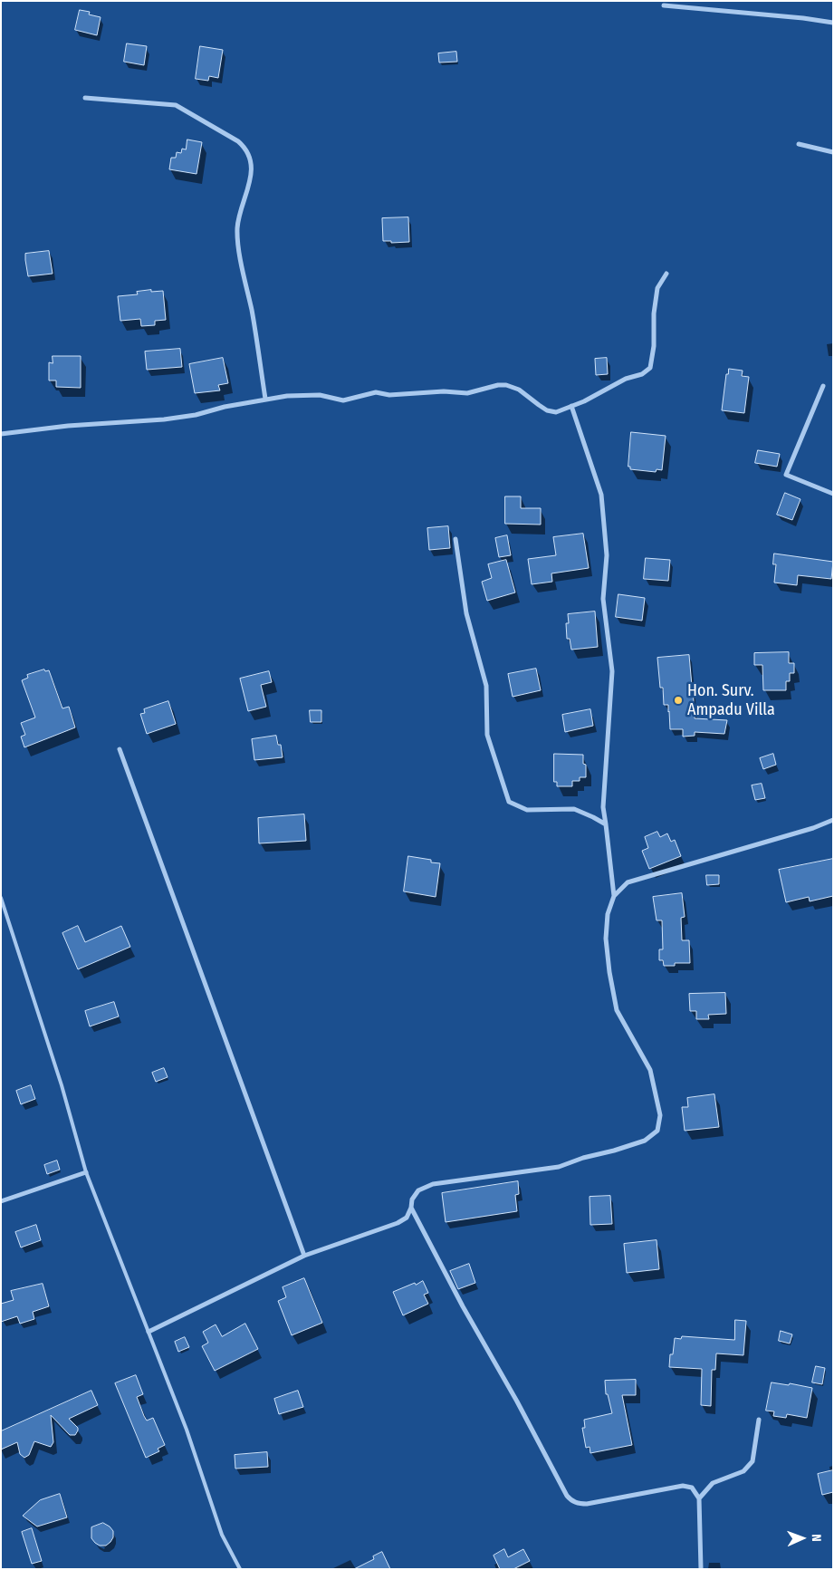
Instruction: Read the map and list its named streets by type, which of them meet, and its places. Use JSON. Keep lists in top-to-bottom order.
{
  "places": ["Hon. Surv. Ampadu Villa"],
  "north": "right"
}
